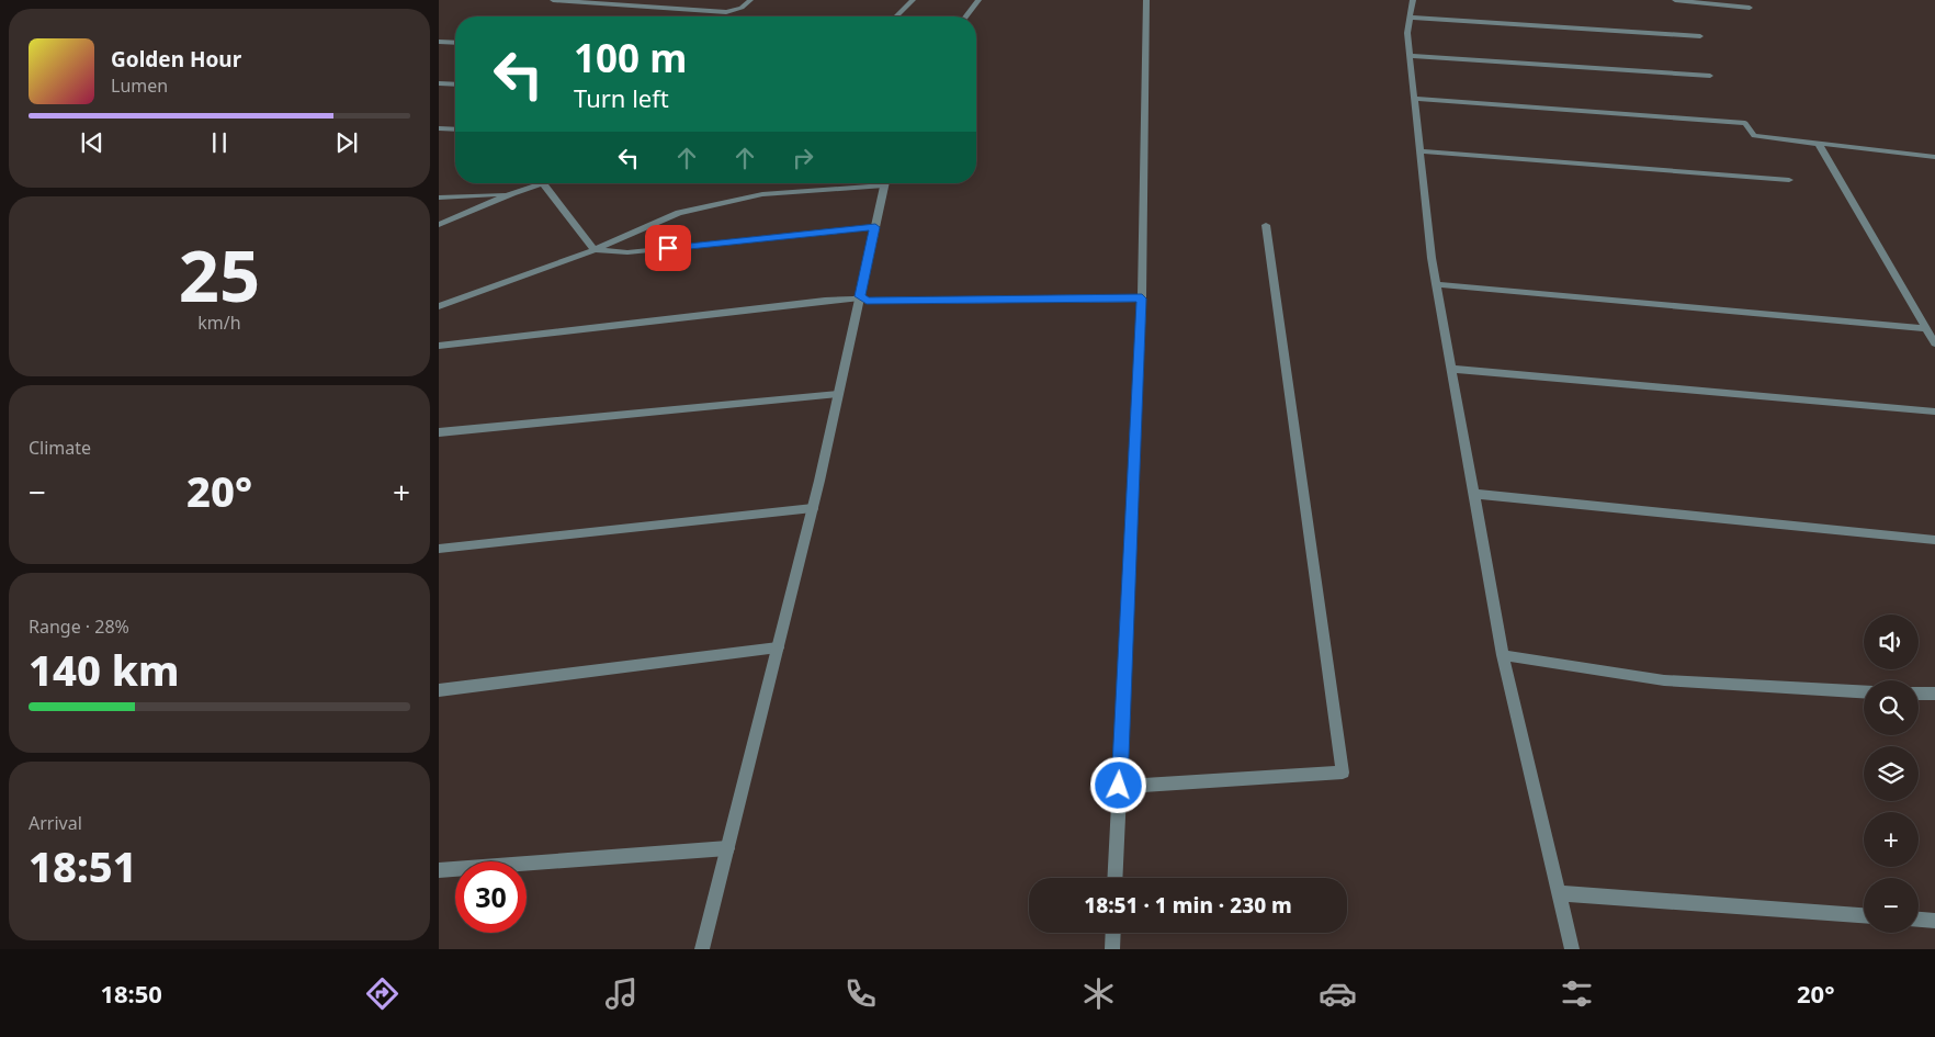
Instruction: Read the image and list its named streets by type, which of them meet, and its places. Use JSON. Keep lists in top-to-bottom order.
{
  "page": {
    "turn": ["100 m", "Turn left"],
    "song": ["Golden Hour", "Lumen"],
    "tile": [
      ["25", "km/h"],
      "Climate",
      ["Range · 28%", "140 km"],
      ["Arrival", "18:51"]
    ],
    "heat": ["−", "20°", "+"],
    "map_buttons": ["+", "−"],
    "limit": "30",
    "trip": "18:51 · 1 min · 230 m",
    "tabs": ["18:50", "20°"]
  }
}
